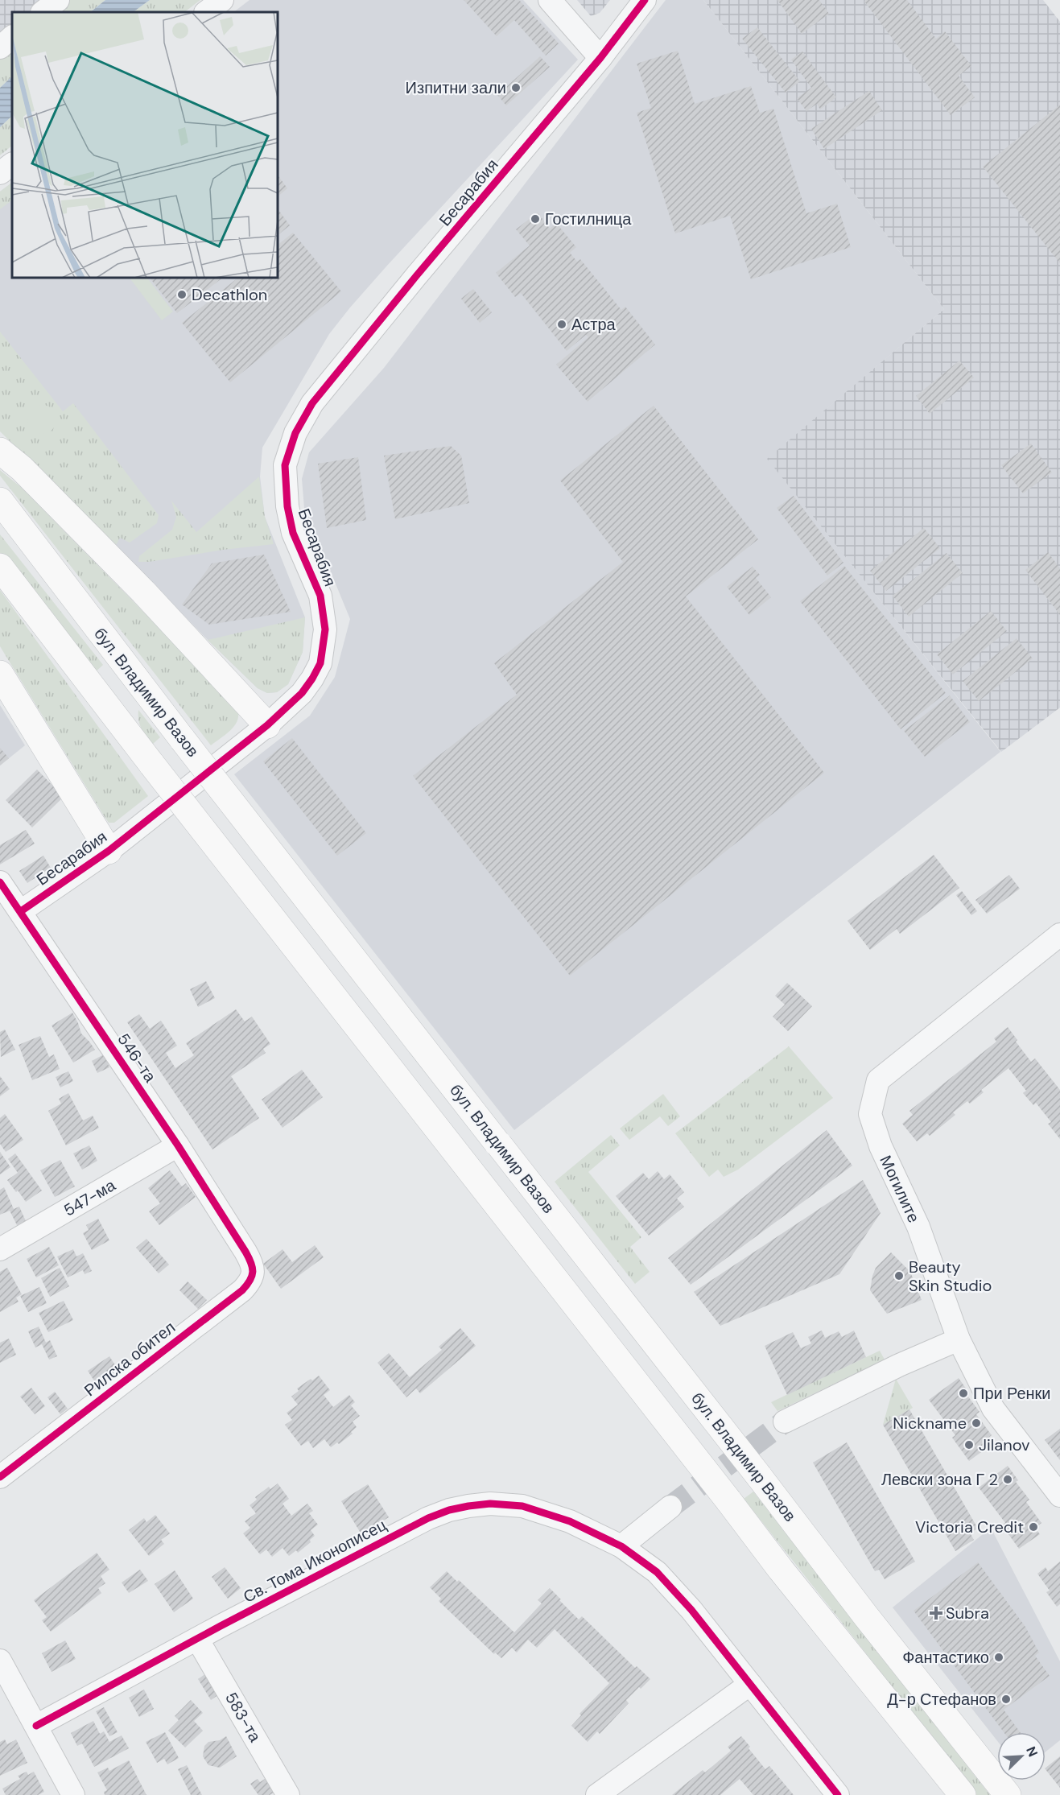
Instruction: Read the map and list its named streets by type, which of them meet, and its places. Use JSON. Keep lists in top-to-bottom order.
{
  "streets": {
    "main road": ["бул. Владимир Вазов"],
    "street": [
      "Бесарабия",
      "546-та",
      "Могилите",
      "547-ма",
      "Рилска обител",
      "Св. Тома Иконописец",
      "583-та"
    ]
  },
  "crossings": [
    ["Бесарабия", "546-та"],
    ["546-та", "547-ма"],
    ["546-та", "Рилска обител"],
    ["Св. Тома Иконописец", "583-та"]
  ],
  "places": {
    "other": [
      "Изпитни зали",
      "Гостилница",
      "Decathlon",
      "Астра",
      "Beauty Skin Studio",
      "При Ренки",
      "Nickname",
      "Jilanov",
      "Левски зона Г 2",
      "Victoria Credit",
      "Фантастико",
      "Д-р Стефанов"
    ],
    "health": ["Subra"]
  },
  "north": "top right"
}
